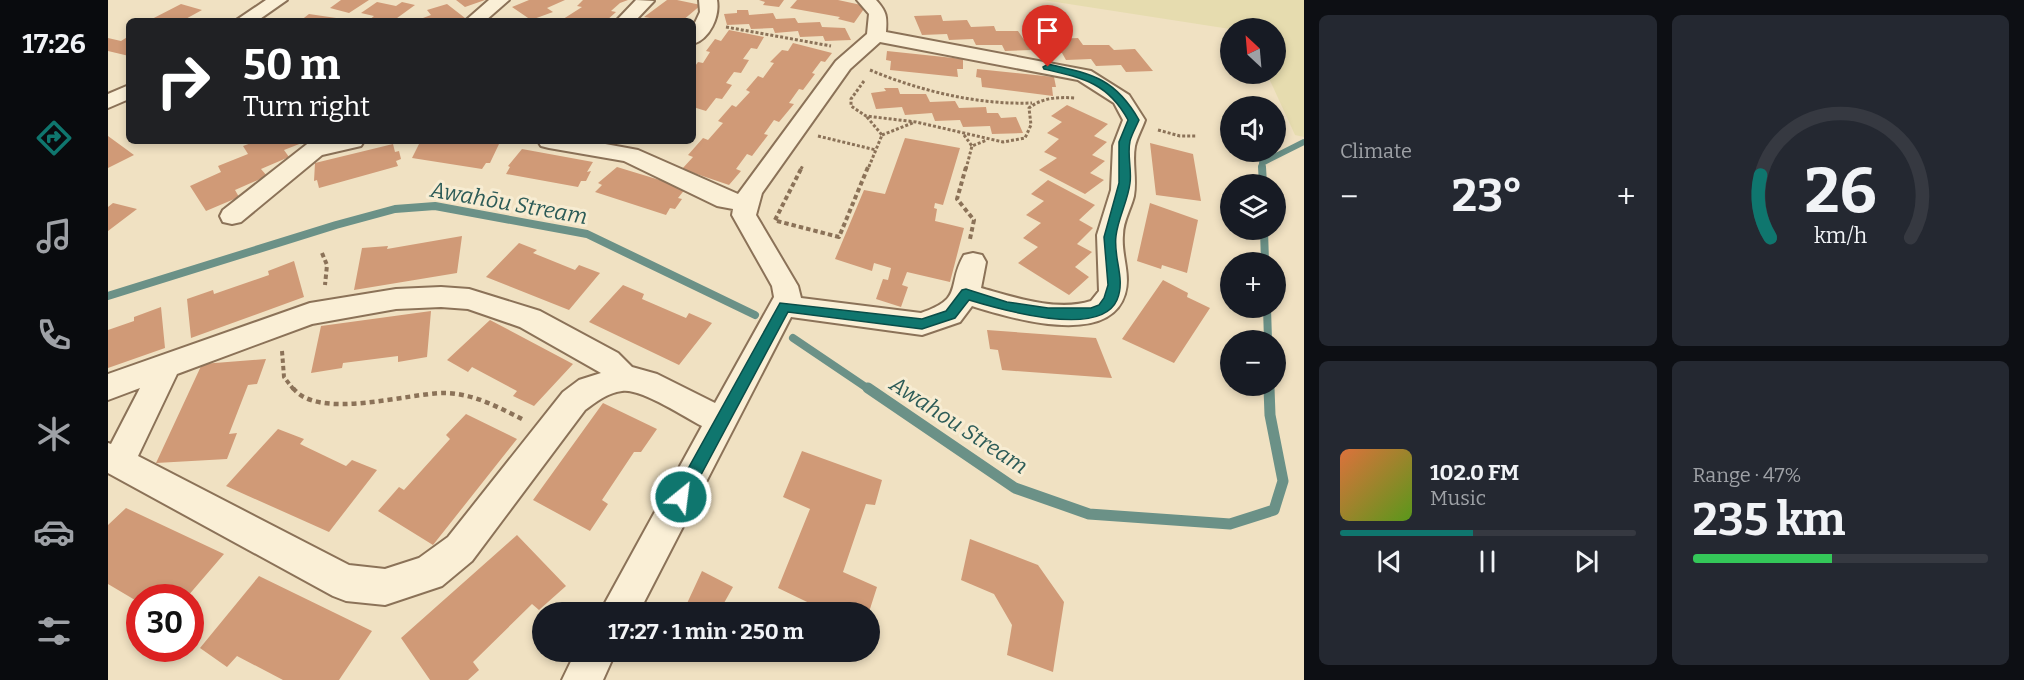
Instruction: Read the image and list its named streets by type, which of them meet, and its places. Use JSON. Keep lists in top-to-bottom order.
{
  "water": ["Awahōu Stream", "Awahou Stream"],
  "north": "top left",
  "page": {
    "tabs": "17:26",
    "tile": [
      "Climate",
      ["Range · 47%", "235 km"]
    ],
    "map_buttons": ["+", "−"],
    "turn": ["50 m", "Turn right"],
    "heat": ["−", "23°", "+"],
    "song": ["102.0 FM", "Music"],
    "limit": "30",
    "trip": "17:27 · 1 min · 250 m",
    "gauge": ["26", "km/h"]
  }
}
